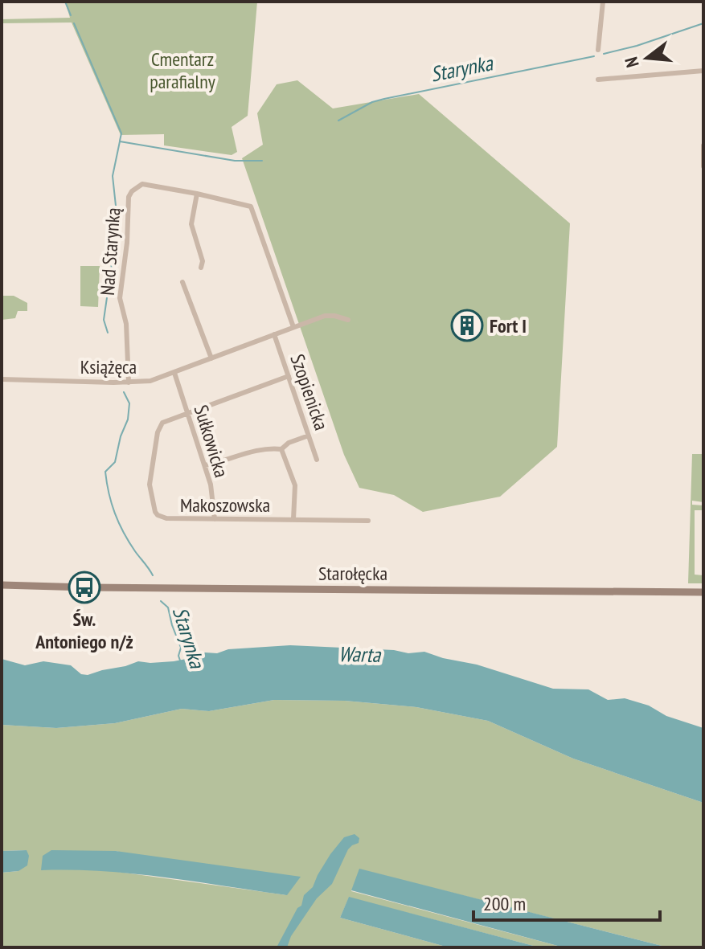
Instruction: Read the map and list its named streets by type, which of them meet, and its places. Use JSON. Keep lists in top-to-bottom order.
{
  "streets": {
    "street": [
      "Nad Starynką",
      "Książęca",
      "Szopienicka",
      "Sułkowicka",
      "Makoszowska",
      "Starołęcka"
    ]
  },
  "crossings": [
    ["Nad Starynką", "Książęca"],
    ["Książęca", "Szopienicka"],
    ["Książęca", "Sułkowicka"],
    ["Szopienicka", "Makoszowska"],
    ["Sułkowicka", "Makoszowska"]
  ],
  "water": ["Starynka", "Warta"],
  "parks": ["Cmentarz parafialny"],
  "places": {
    "building": ["Fort I"],
    "bus stop": ["Św. Antoniego n/ż"]
  },
  "scale_bar": "200 m",
  "north": "left"
}
